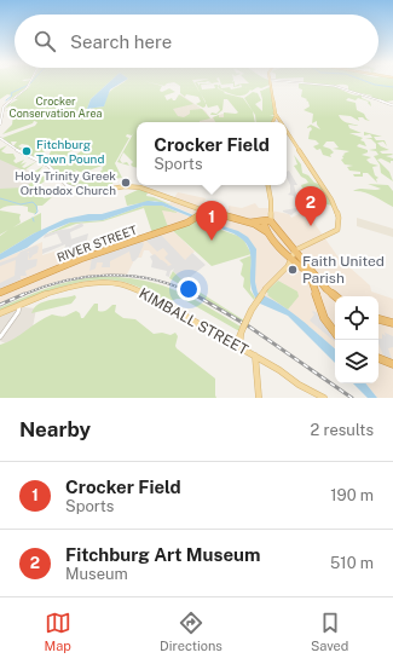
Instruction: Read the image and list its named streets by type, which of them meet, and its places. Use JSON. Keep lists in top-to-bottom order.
{
  "streets": {
    "highway": ["RIVER STREET"],
    "main road": ["KIMBALL STREET"]
  },
  "parks": ["Crocker Conservation Area"],
  "places": ["Fitchburg Town Pound", "Holy Trinity Greek Orthodox Church", "Faith United Parish"],
  "page": {
    "search": "Search here",
    "popup": ["Crocker Field", "Sports"],
    "pins": ["2", "1"],
    "heading": ["Nearby", "2 results"],
    "list": [
      {
        "mark": "1",
        "name": "Crocker Field",
        "note": "Sports",
        "value": "190 m"
      },
      {
        "mark": "2",
        "name": "Fitchburg Art Museum",
        "note": "Museum",
        "value": "510 m"
      }
    ],
    "nav": ["Map", "Directions", "Saved"]
  }
}
